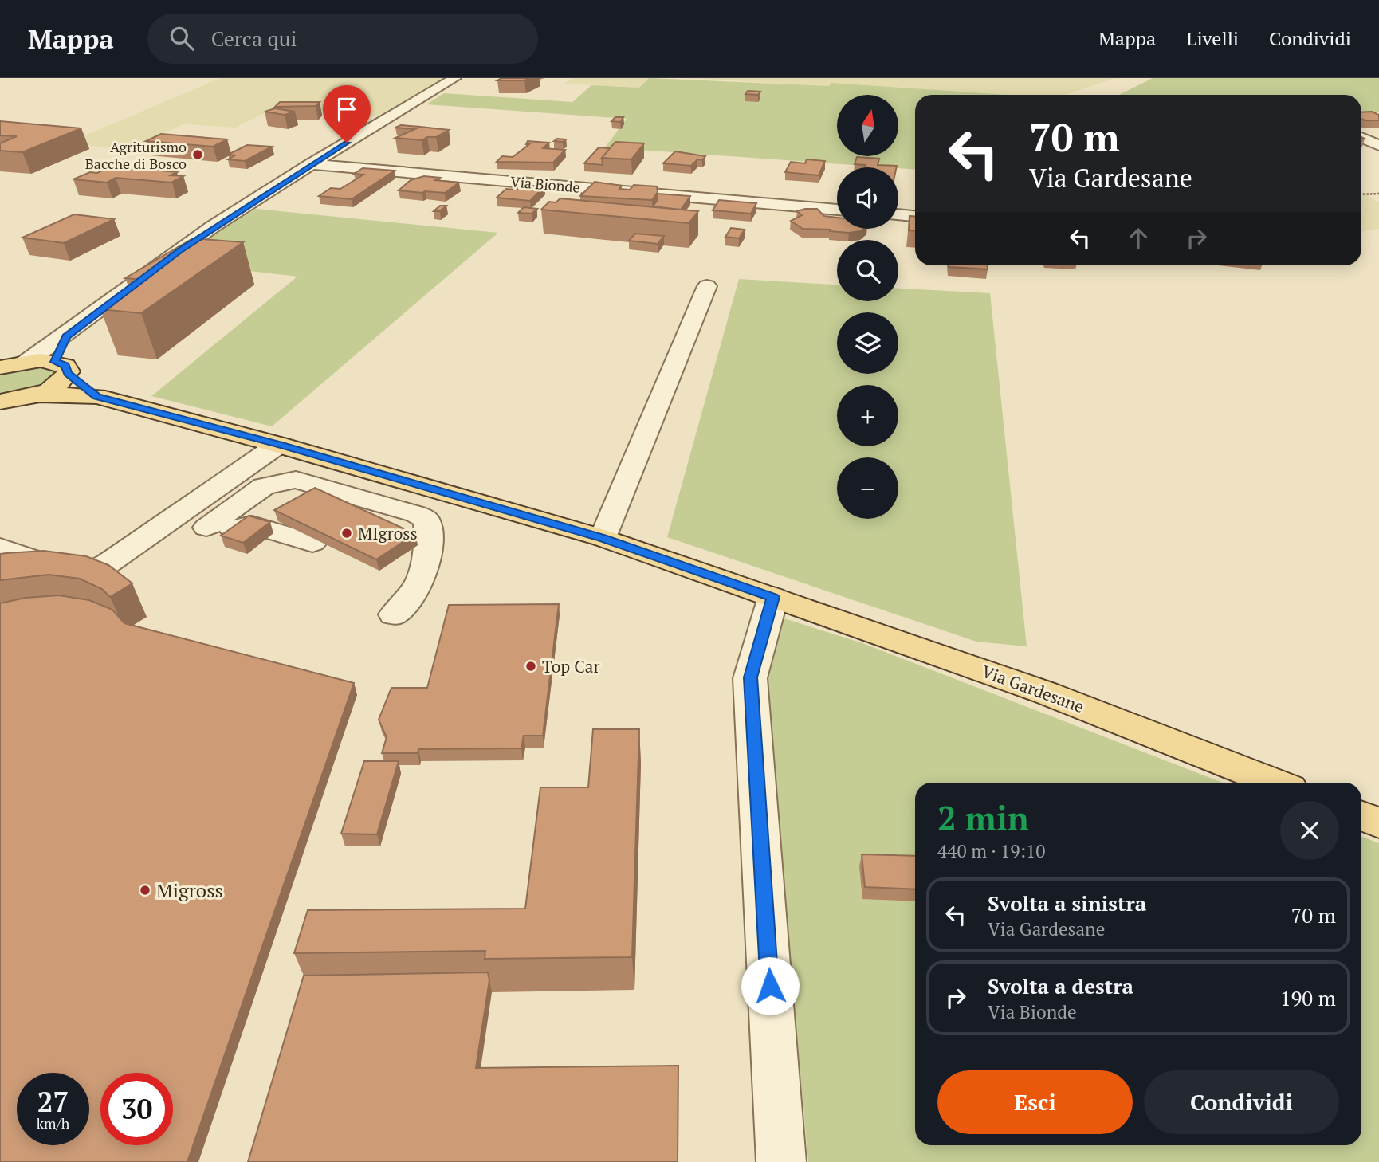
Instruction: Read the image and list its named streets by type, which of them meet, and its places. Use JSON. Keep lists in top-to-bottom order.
{
  "streets": {
    "main road": ["Via Gardesane"],
    "street": ["Via Bionde"]
  },
  "places": [
    "Agriturismo Bacche di Bosco",
    "MIgross",
    "Top Car",
    "Migross"
  ],
  "north": "top",
  "page": {
    "header": "Mappa",
    "search": "Cerca qui",
    "nav": ["Mappa", "Livelli", "Condividi"],
    "map_buttons": ["+", "−"],
    "turn": ["70 m", "Via Gardesane"],
    "heading": ["2 min", "440 m · 19:10"],
    "list": [
      {
        "name": "Svolta a sinistra",
        "note": "Via Gardesane",
        "value": "70 m"
      },
      {
        "name": "Svolta a destra",
        "note": "Via Bionde",
        "value": "190 m"
      }
    ],
    "buttons": ["Esci", "Condividi"],
    "speed": "27 km/h",
    "limit": "30"
  }
}
